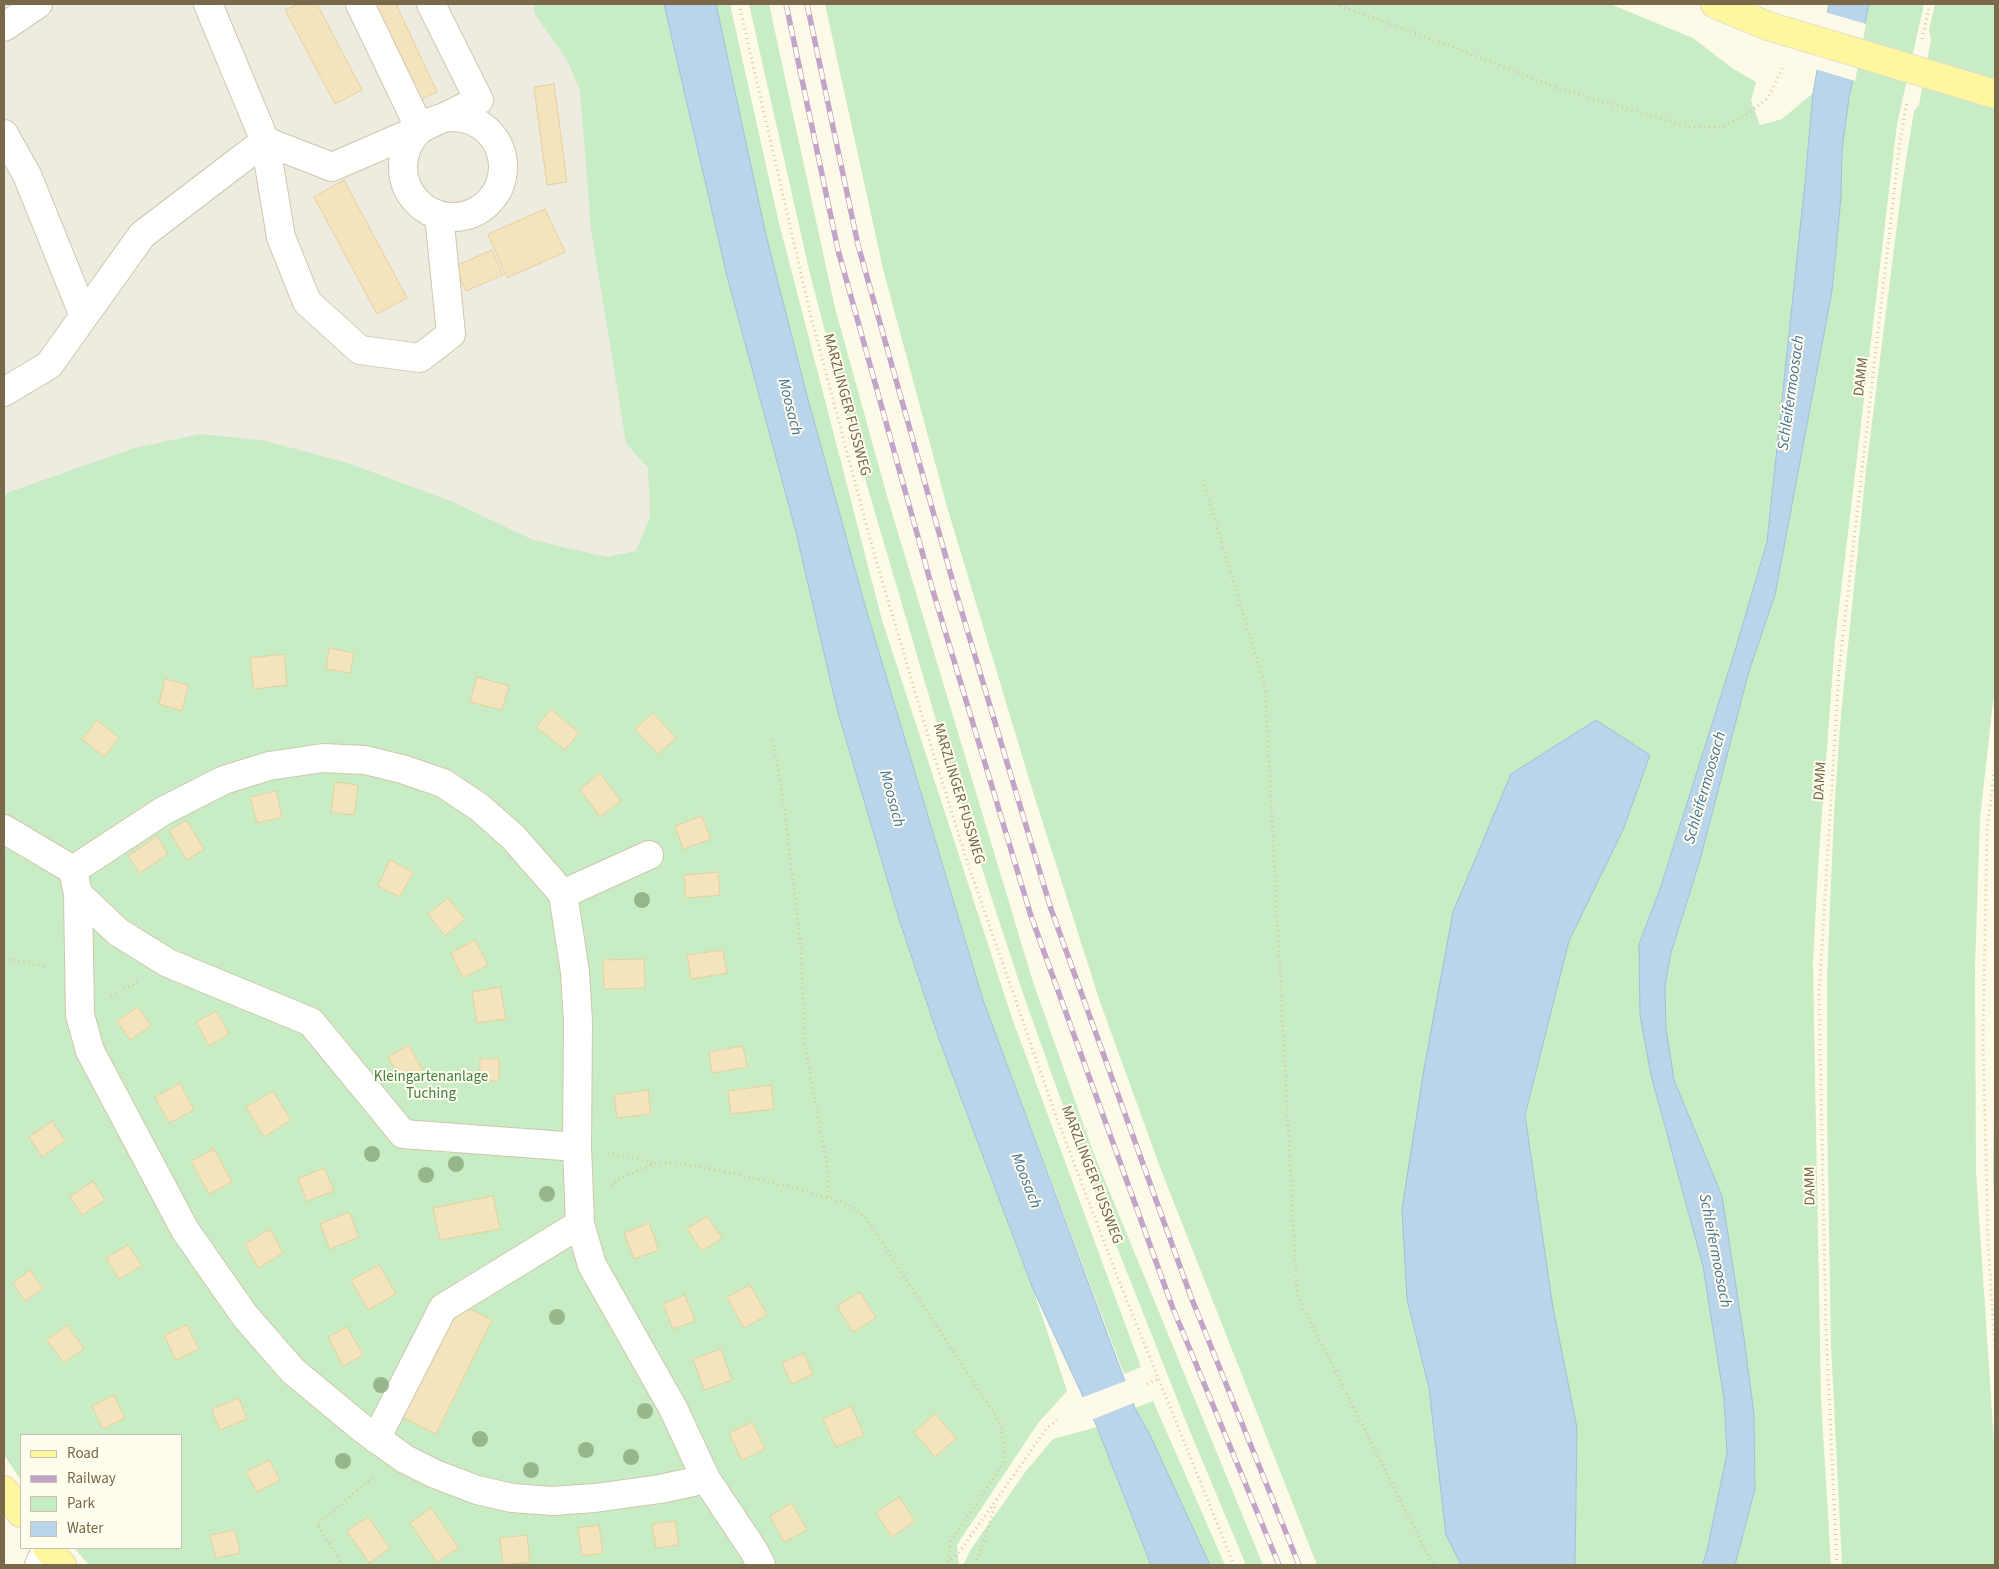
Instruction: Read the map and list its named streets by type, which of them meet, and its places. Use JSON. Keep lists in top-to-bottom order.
{
  "streets": {
    "path": ["DAMM", "MARZLINGER FUSSWEG"]
  },
  "water": ["Schleifermoosach", "Moosach"],
  "parks": ["Kleingartenanlage Tuching"],
  "legend": [
    "Road",
    "Railway",
    "Park",
    "Water"
  ]
}
